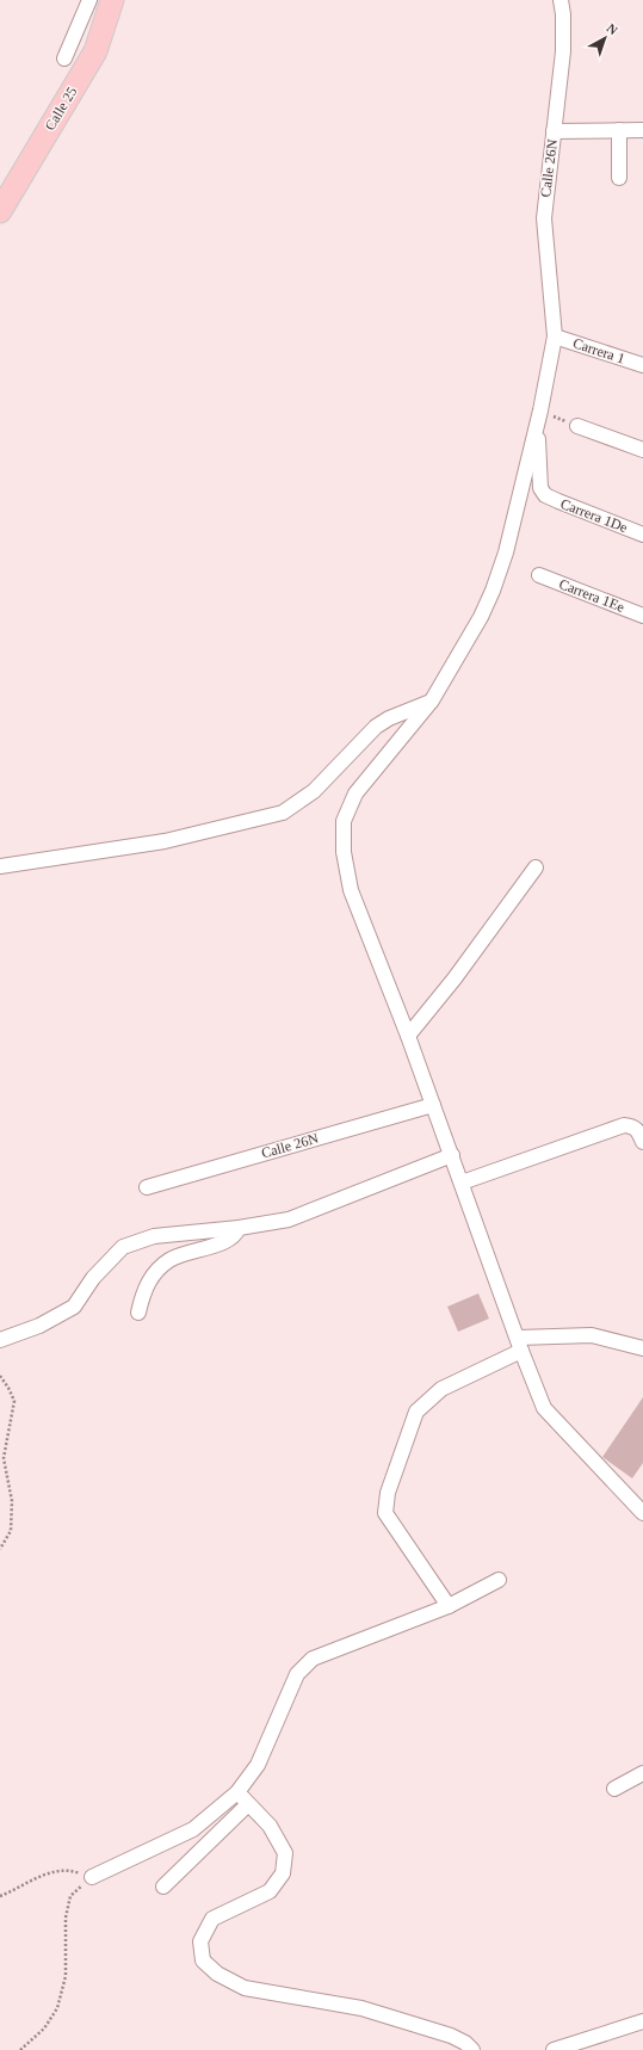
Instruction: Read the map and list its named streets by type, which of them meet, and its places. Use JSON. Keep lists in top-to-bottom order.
{
  "streets": {
    "main road": ["Calle 25"],
    "street": [
      "Calle 26N",
      "Carrera 1",
      "Carrera 1De",
      "Carrera 1Ee"
    ]
  },
  "crossings": [
    ["Calle 26N", "Carrera 1"],
    ["Calle 26N", "Carrera 1De"]
  ],
  "north": "top right"
}
